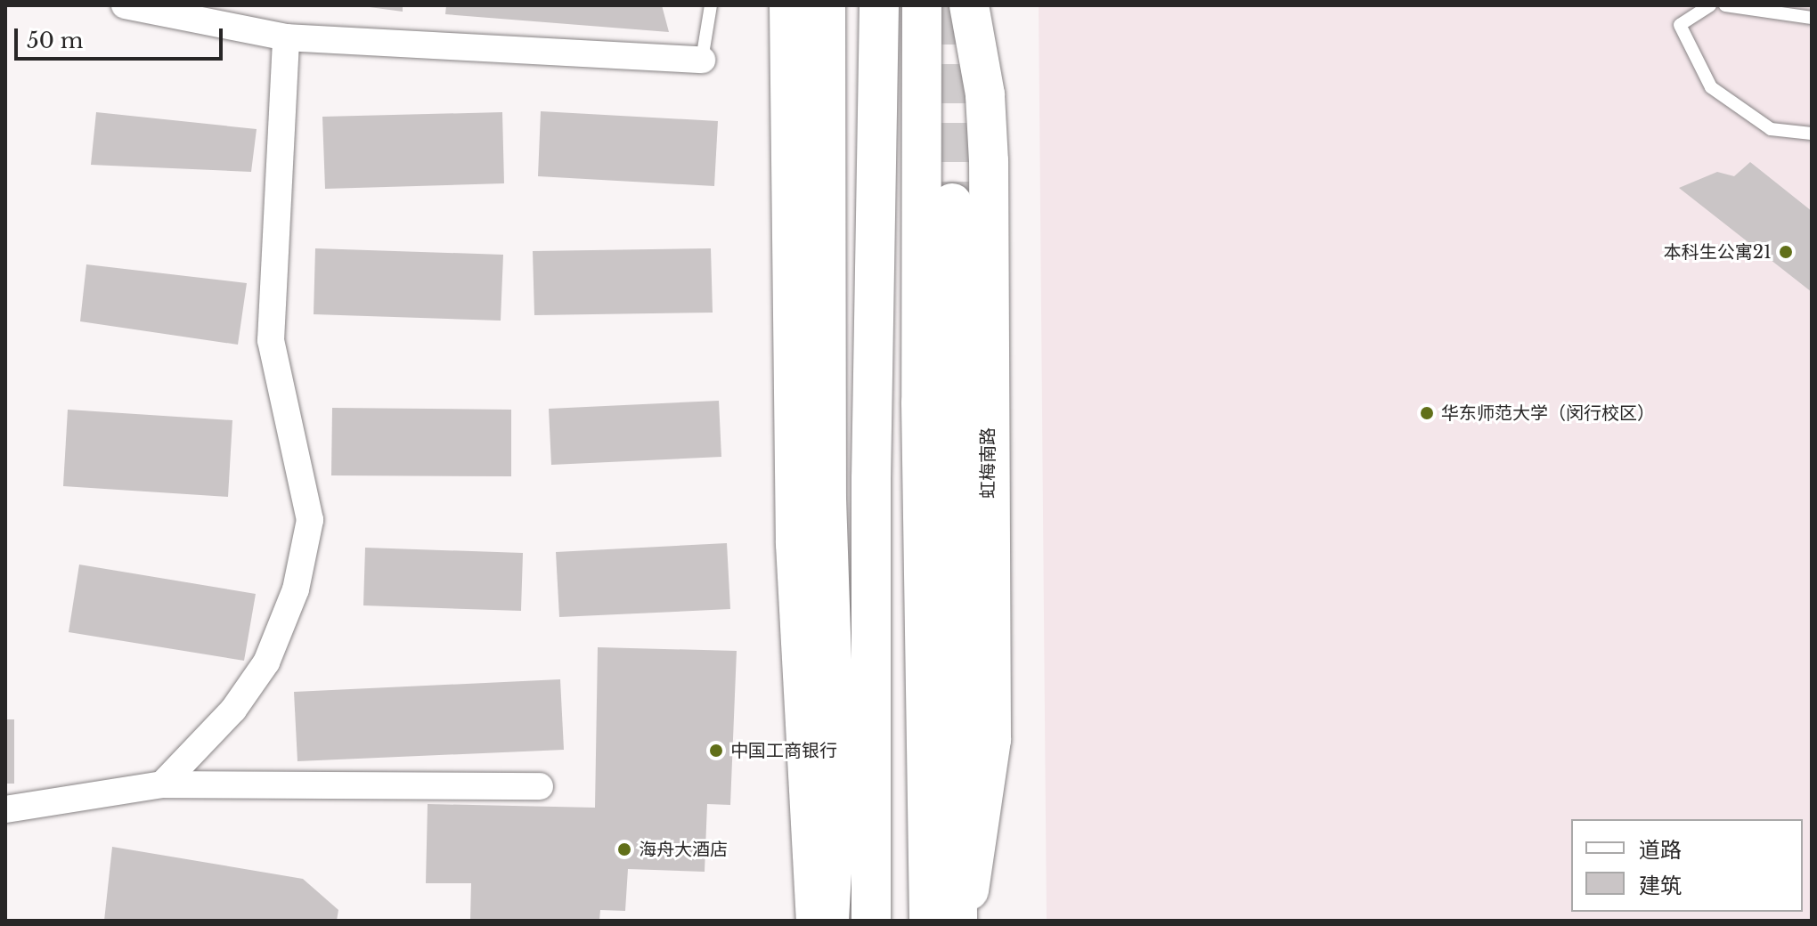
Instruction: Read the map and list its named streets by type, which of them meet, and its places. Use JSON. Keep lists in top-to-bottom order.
{
  "streets": {
    "main road": ["虹梅南路"]
  },
  "places": [
    "本科生公寓21",
    "华东师范大学（闵行校区）",
    "中国工商银行",
    "海舟大酒店"
  ],
  "legend": ["道路", "建筑"],
  "scale_bar": "50 m"
}
